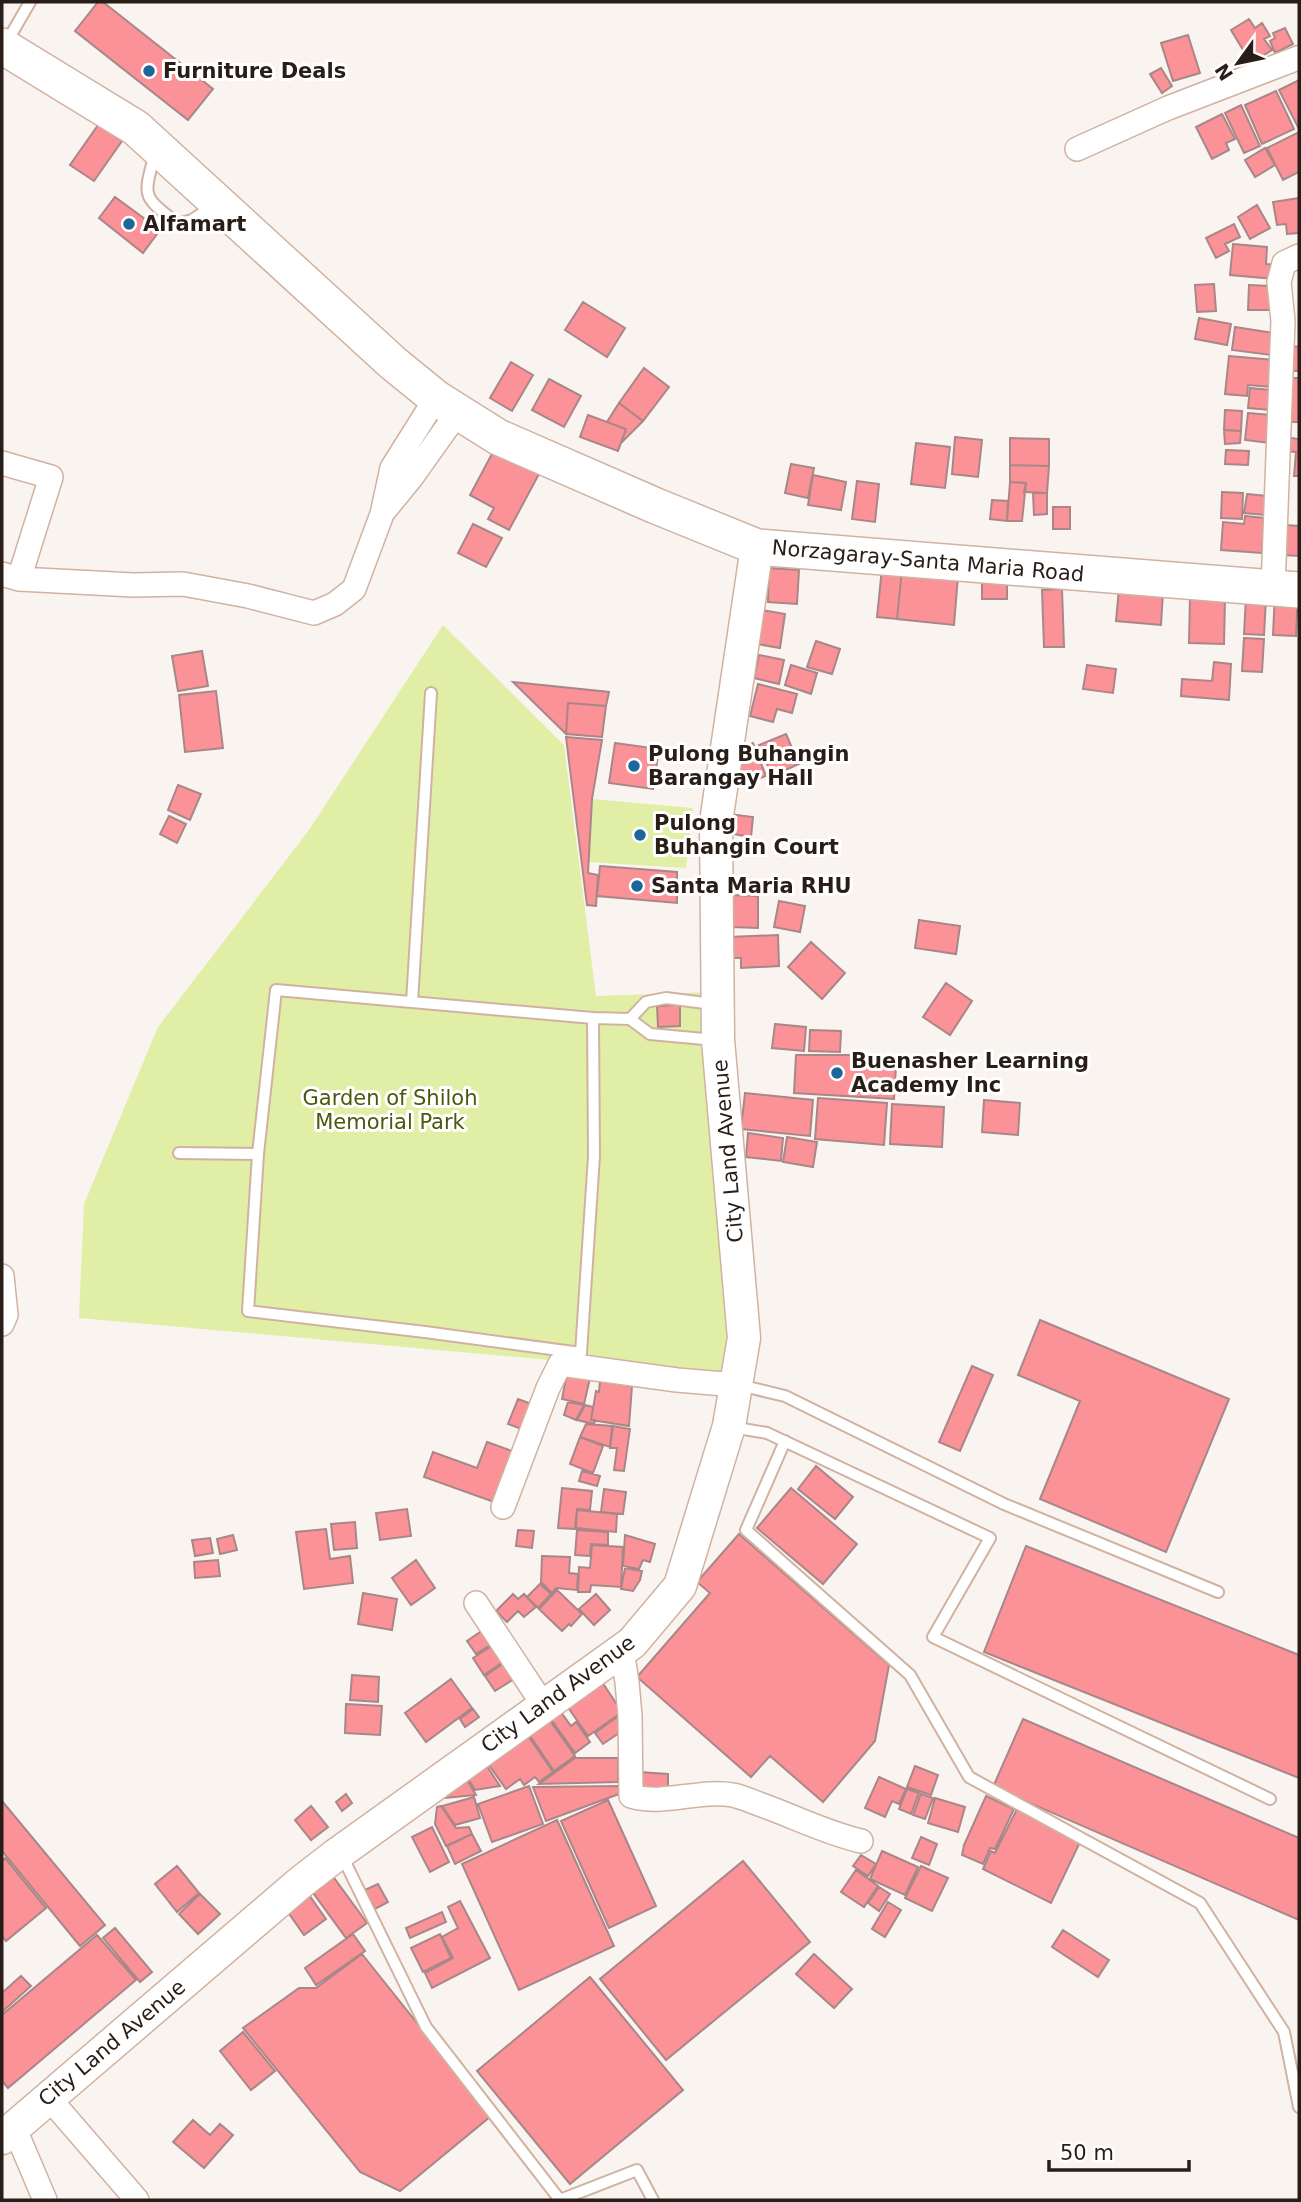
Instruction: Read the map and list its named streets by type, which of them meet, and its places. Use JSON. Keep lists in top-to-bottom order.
{
  "streets": {
    "main road": ["Norzagaray-Santa Maria Road"],
    "street": ["City Land Avenue"]
  },
  "crossings": [
    ["Norzagaray-Santa Maria Road", "City Land Avenue"]
  ],
  "parks": ["Garden of Shiloh Memorial Park"],
  "places": [
    "Furniture Deals",
    "Alfamart",
    "Pulong Buhangin Barangay Hall",
    "Pulong Buhangin Court",
    "Santa Maria RHU",
    "Buenasher Learning Academy Inc"
  ],
  "scale_bar": "50 m",
  "north": "bottom left"
}
